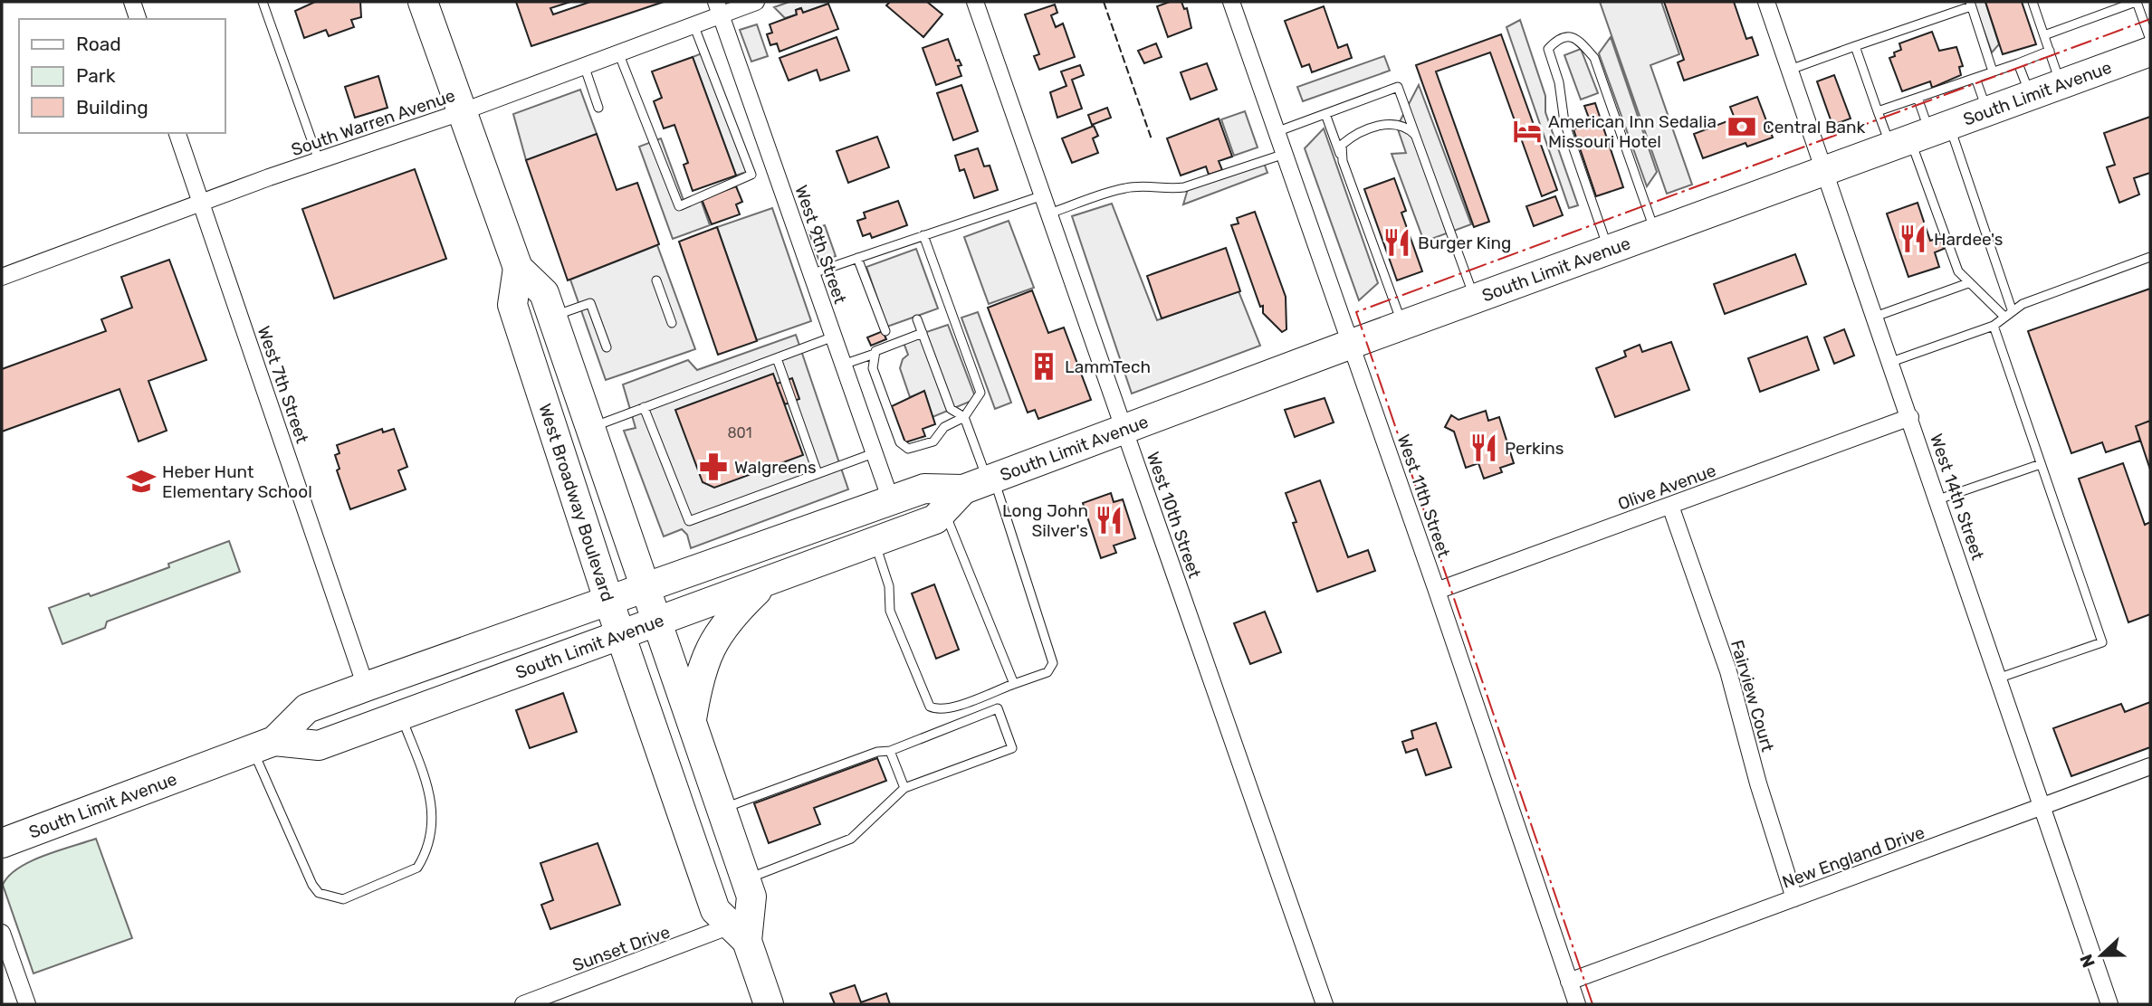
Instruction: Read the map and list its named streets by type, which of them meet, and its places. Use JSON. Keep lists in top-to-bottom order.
{
  "streets": {
    "highway": ["South Limit Avenue", "West Broadway Boulevard"],
    "street": [
      "South Warren Avenue",
      "West 9th Street",
      "West 7th Street",
      "Olive Avenue",
      "West 11th Street",
      "West 14th Street",
      "West 10th Street",
      "Fairview Court",
      "New England Drive",
      "Sunset Drive"
    ]
  },
  "crossings": [
    ["South Limit Avenue", "West 9th Street"],
    ["South Limit Avenue", "West 7th Street"],
    ["South Limit Avenue", "West 11th Street"],
    ["South Limit Avenue", "West 14th Street"],
    ["South Limit Avenue", "West Broadway Boulevard"],
    ["South Limit Avenue", "West 10th Street"],
    ["South Warren Avenue", "West 9th Street"],
    ["South Warren Avenue", "West 7th Street"],
    ["South Warren Avenue", "West Broadway Boulevard"],
    ["Olive Avenue", "West 11th Street"],
    ["Olive Avenue", "West 14th Street"],
    ["Olive Avenue", "Fairview Court"],
    ["West 11th Street", "New England Drive"],
    ["West 14th Street", "New England Drive"],
    ["West Broadway Boulevard", "Sunset Drive"],
    ["Fairview Court", "New England Drive"]
  ],
  "places": {
    "bank": ["Central Bank"],
    "hotel": ["American Inn Sedalia Missouri Hotel"],
    "restaurant": [
      "Hardee's",
      "Burger King",
      "Perkins",
      "Long John Silver's"
    ],
    "building": ["LammTech"],
    "pharmacy": ["Walgreens"],
    "school or university": ["Heber Hunt Elementary School"]
  },
  "house_numbers": ["801"],
  "legend": ["Road", "Park", "Building"],
  "north": "left"
}
